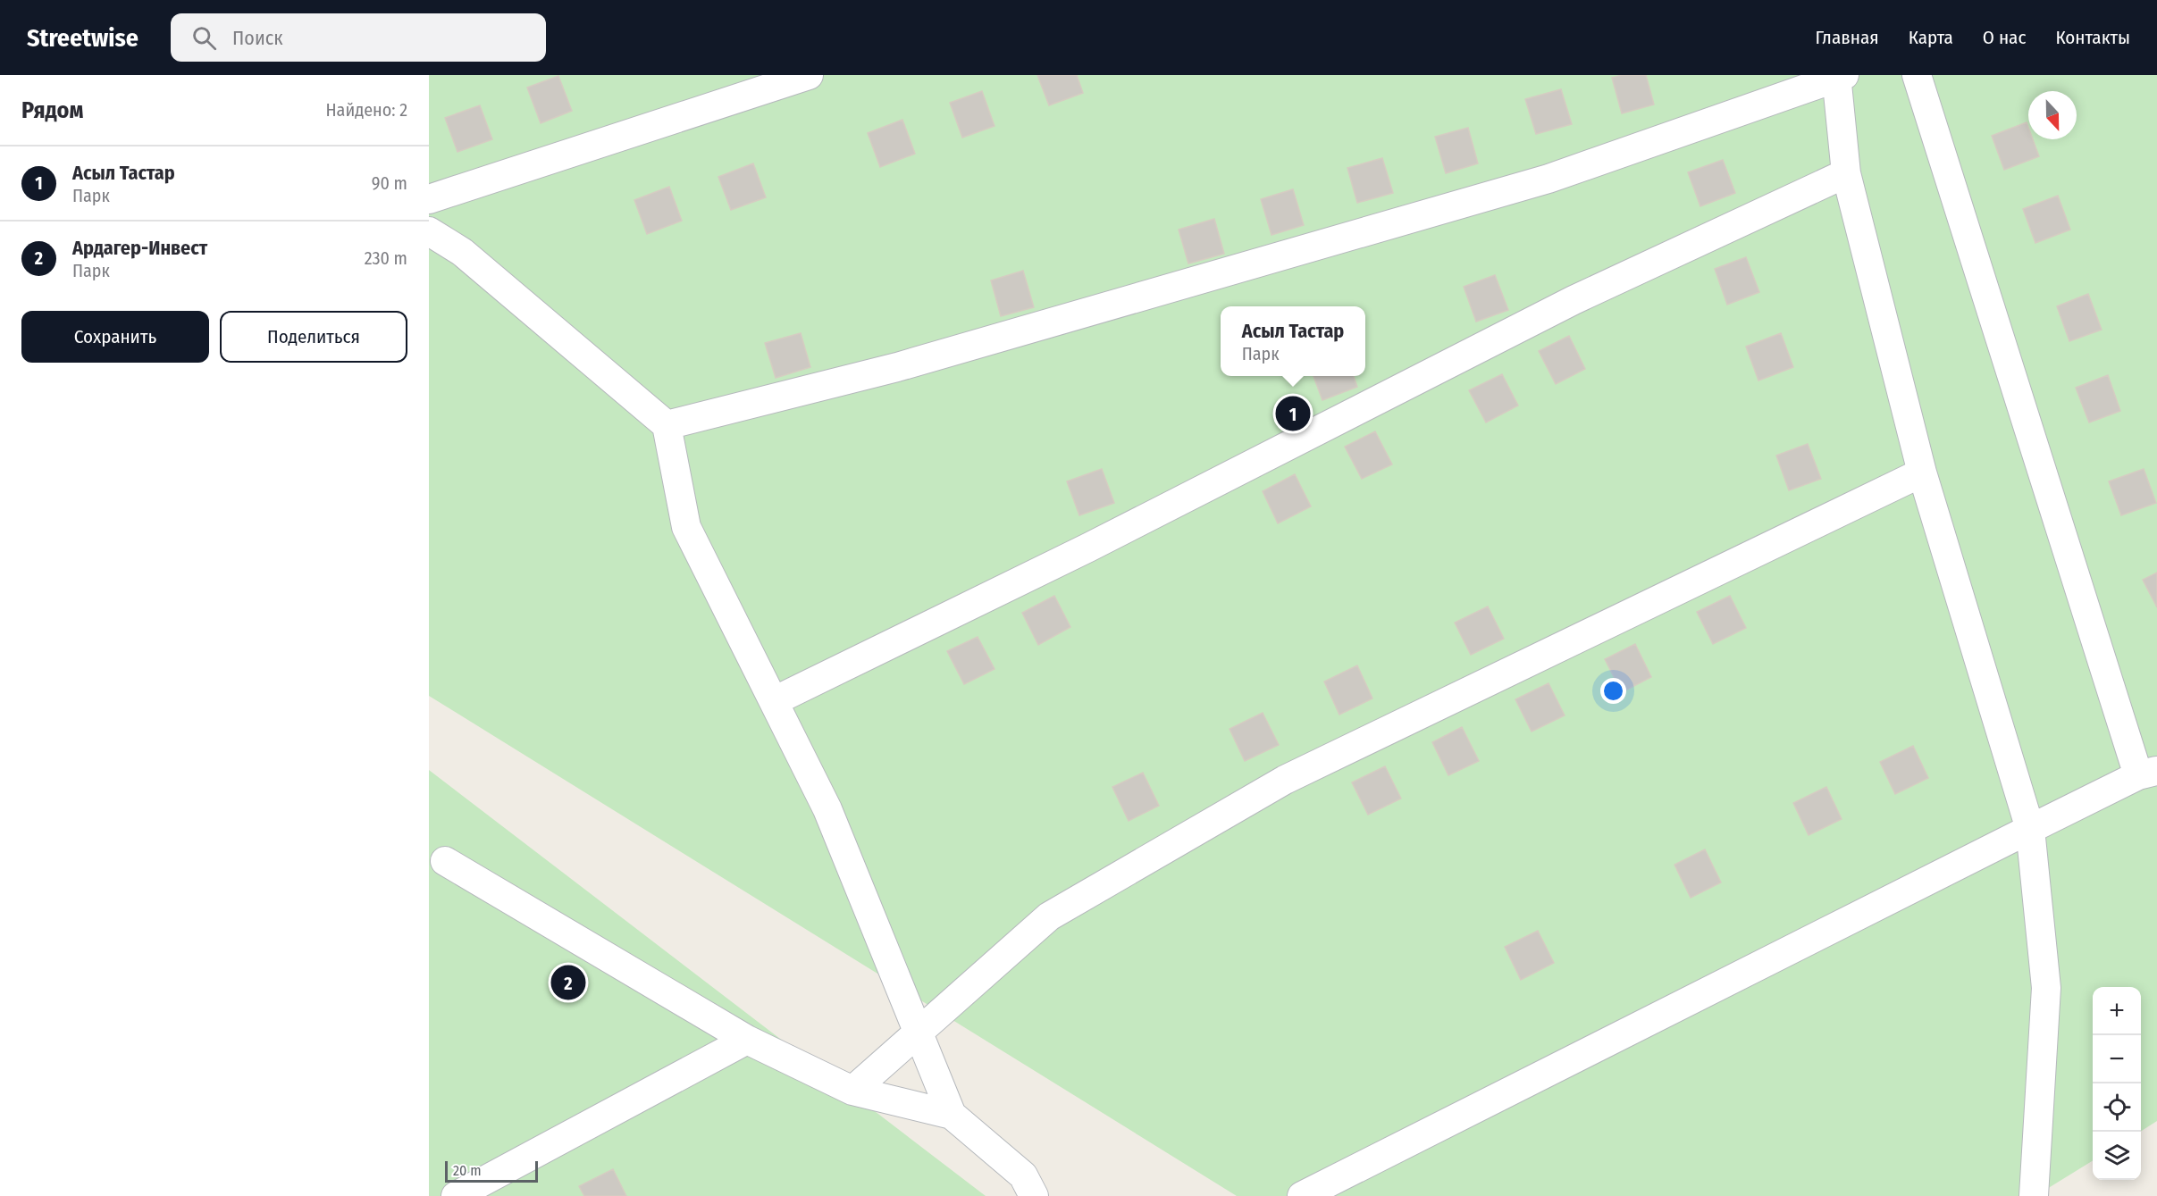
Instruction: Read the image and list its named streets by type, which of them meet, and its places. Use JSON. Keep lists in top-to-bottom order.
{
  "scale_bar": "20 m",
  "north": "bottom",
  "page": {
    "header": "Streetwise",
    "search": "Поиск",
    "nav": [
      "Главная",
      "Карта",
      "О нас",
      "Контакты"
    ],
    "heading": ["Рядом", "Найдено: 2"],
    "list": [
      {
        "mark": "1",
        "name": "Асыл Тастар",
        "note": "Парк",
        "value": "90 m"
      },
      {
        "mark": "2",
        "name": "Ардагер-Инвест",
        "note": "Парк",
        "value": "230 m"
      }
    ],
    "buttons": ["Сохранить", "Поделиться"],
    "popup": ["Асыл Тастар", "Парк"],
    "pins": ["1", "2"],
    "map_buttons": ["+", "−"],
    "scale": "20 m"
  }
}
